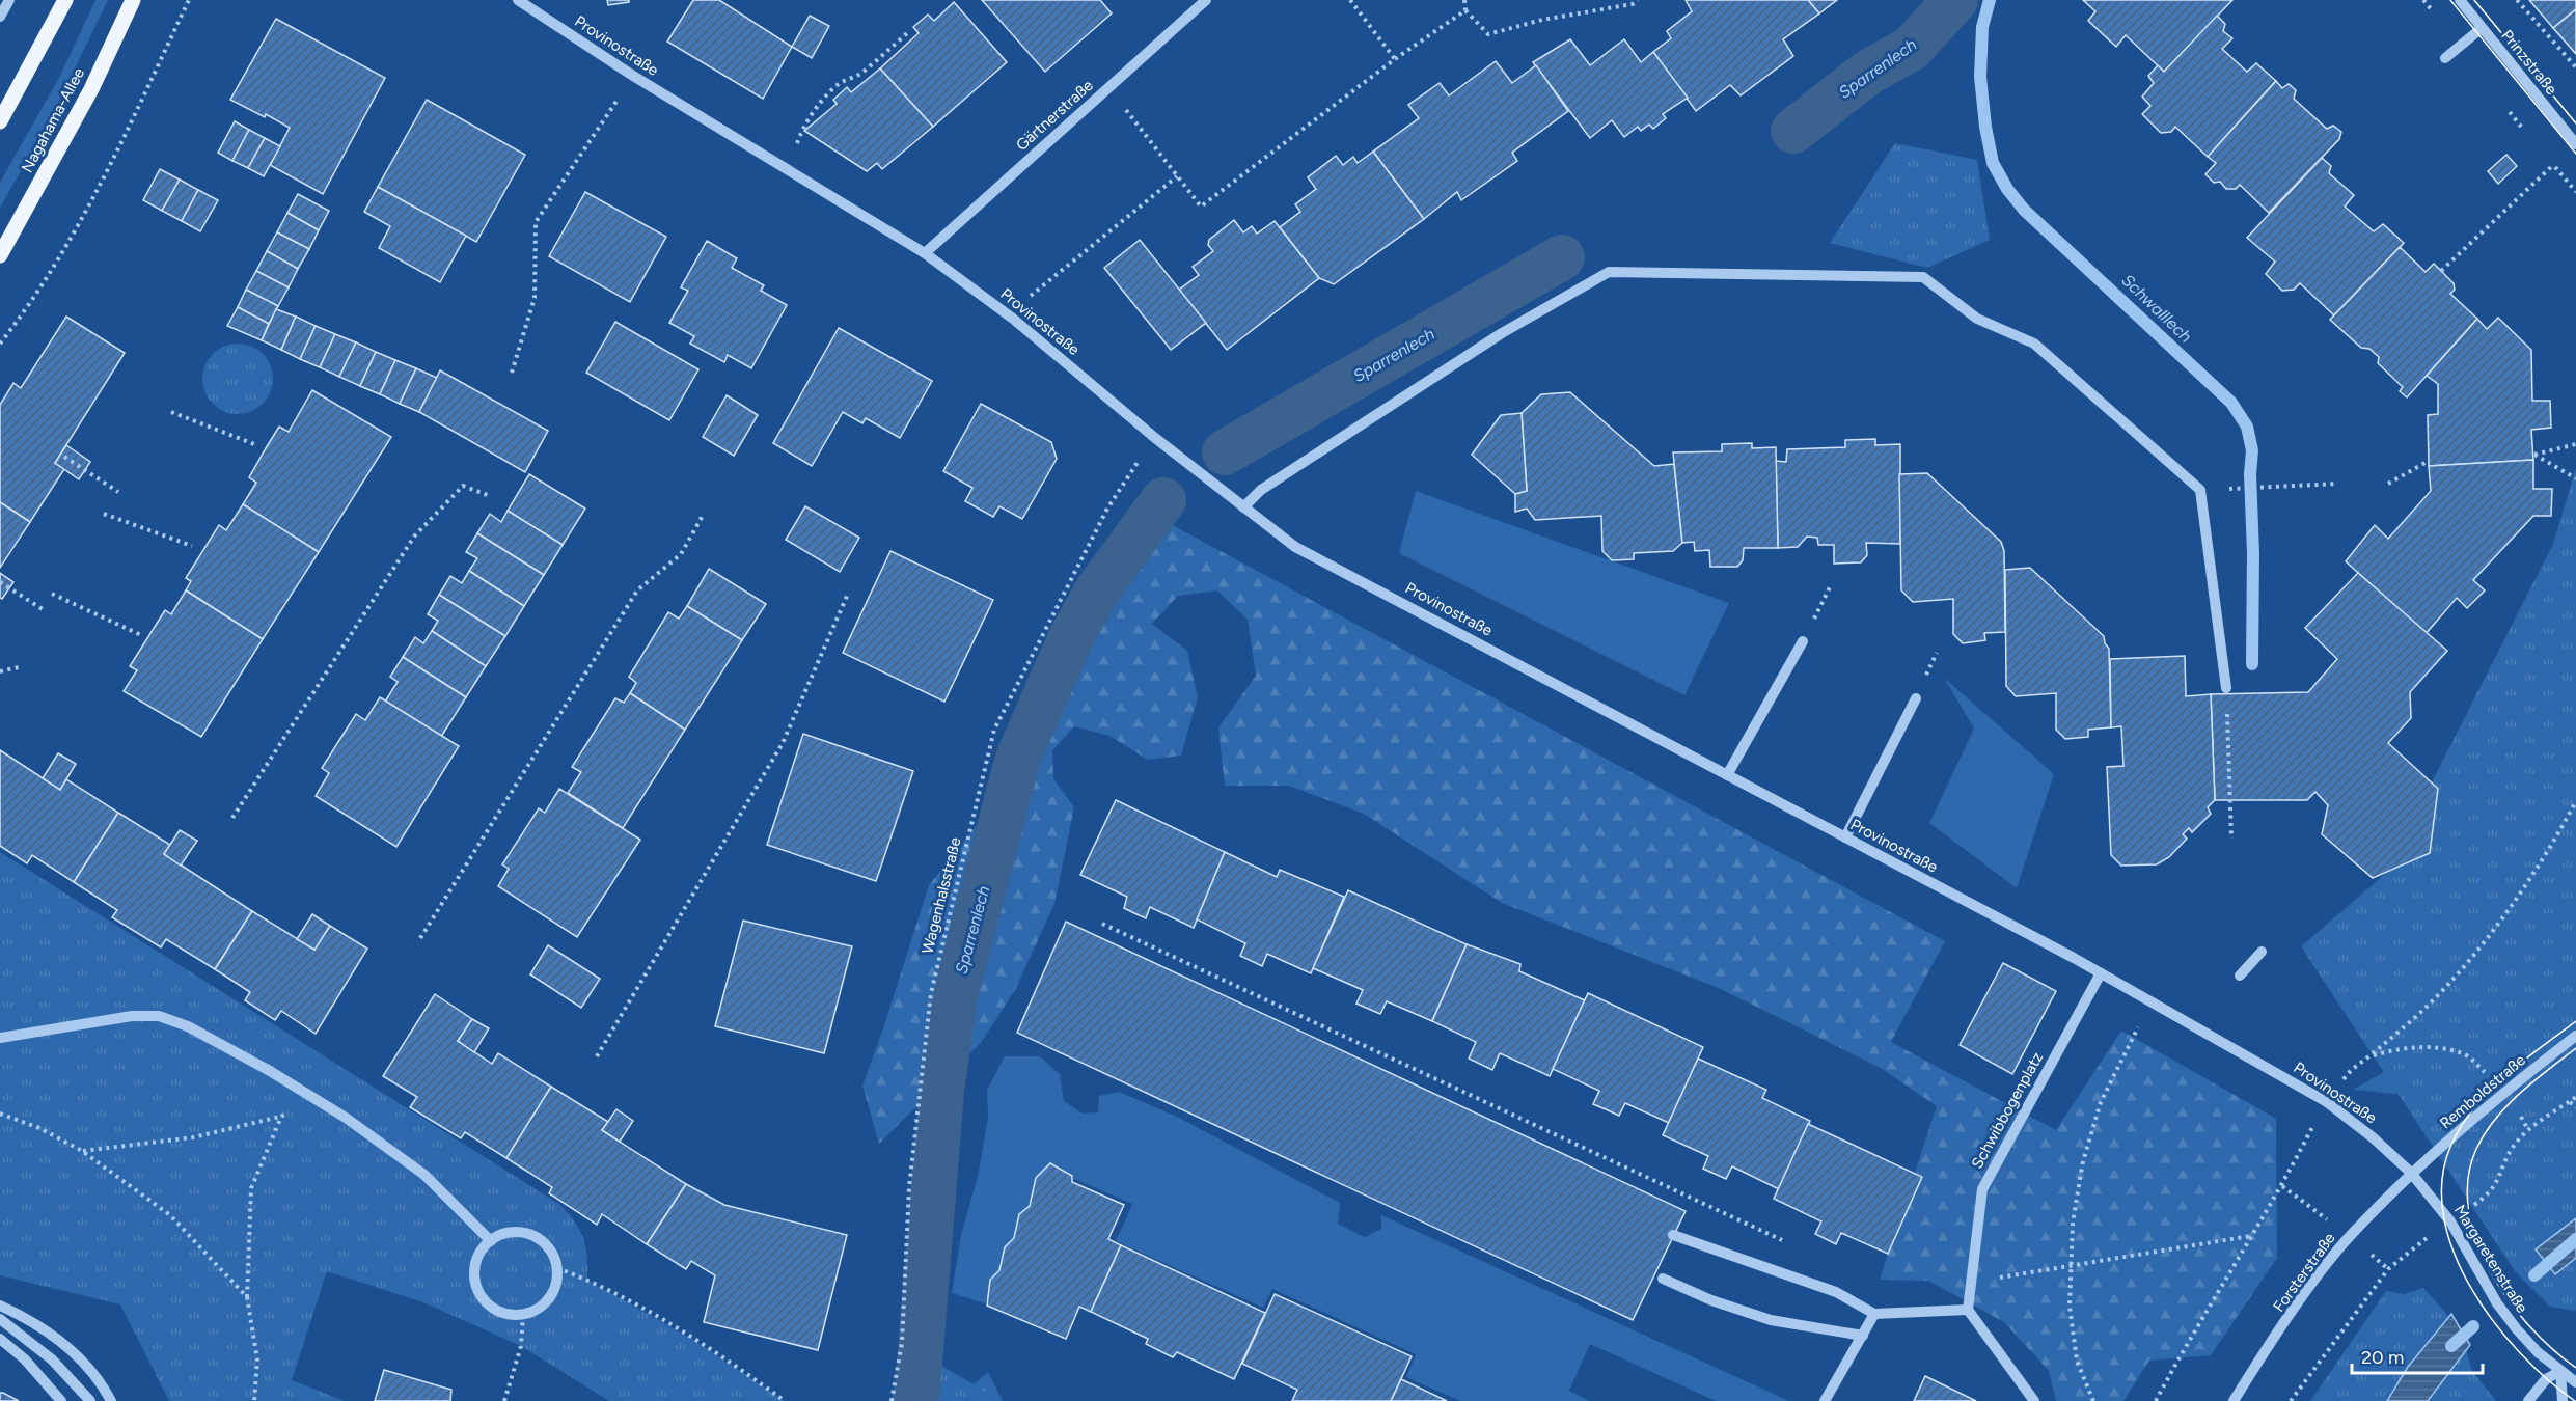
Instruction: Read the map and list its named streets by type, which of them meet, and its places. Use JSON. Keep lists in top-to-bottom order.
{
  "streets": {
    "main road": ["Nagahama-Allee"],
    "street": [
      "Provinostraße",
      "Prinzstraße",
      "Gärtnerstraße",
      "Remboldstraße",
      "Schwibbogenplatz",
      "Margaretenstraße",
      "Forsterstraße"
    ],
    "path": ["Wagenhalsstraße"]
  },
  "crossings": [
    ["Provinostraße", "Gärtnerstraße"],
    ["Provinostraße", "Wagenhalsstraße"],
    ["Provinostraße", "Remboldstraße"],
    ["Provinostraße", "Schwibbogenplatz"],
    ["Provinostraße", "Margaretenstraße"],
    ["Provinostraße", "Forsterstraße"],
    ["Remboldstraße", "Margaretenstraße"],
    ["Remboldstraße", "Forsterstraße"],
    ["Margaretenstraße", "Forsterstraße"]
  ],
  "water": ["Sparrenlech", "Schwalllech"],
  "scale_bar": "20 m"
}
